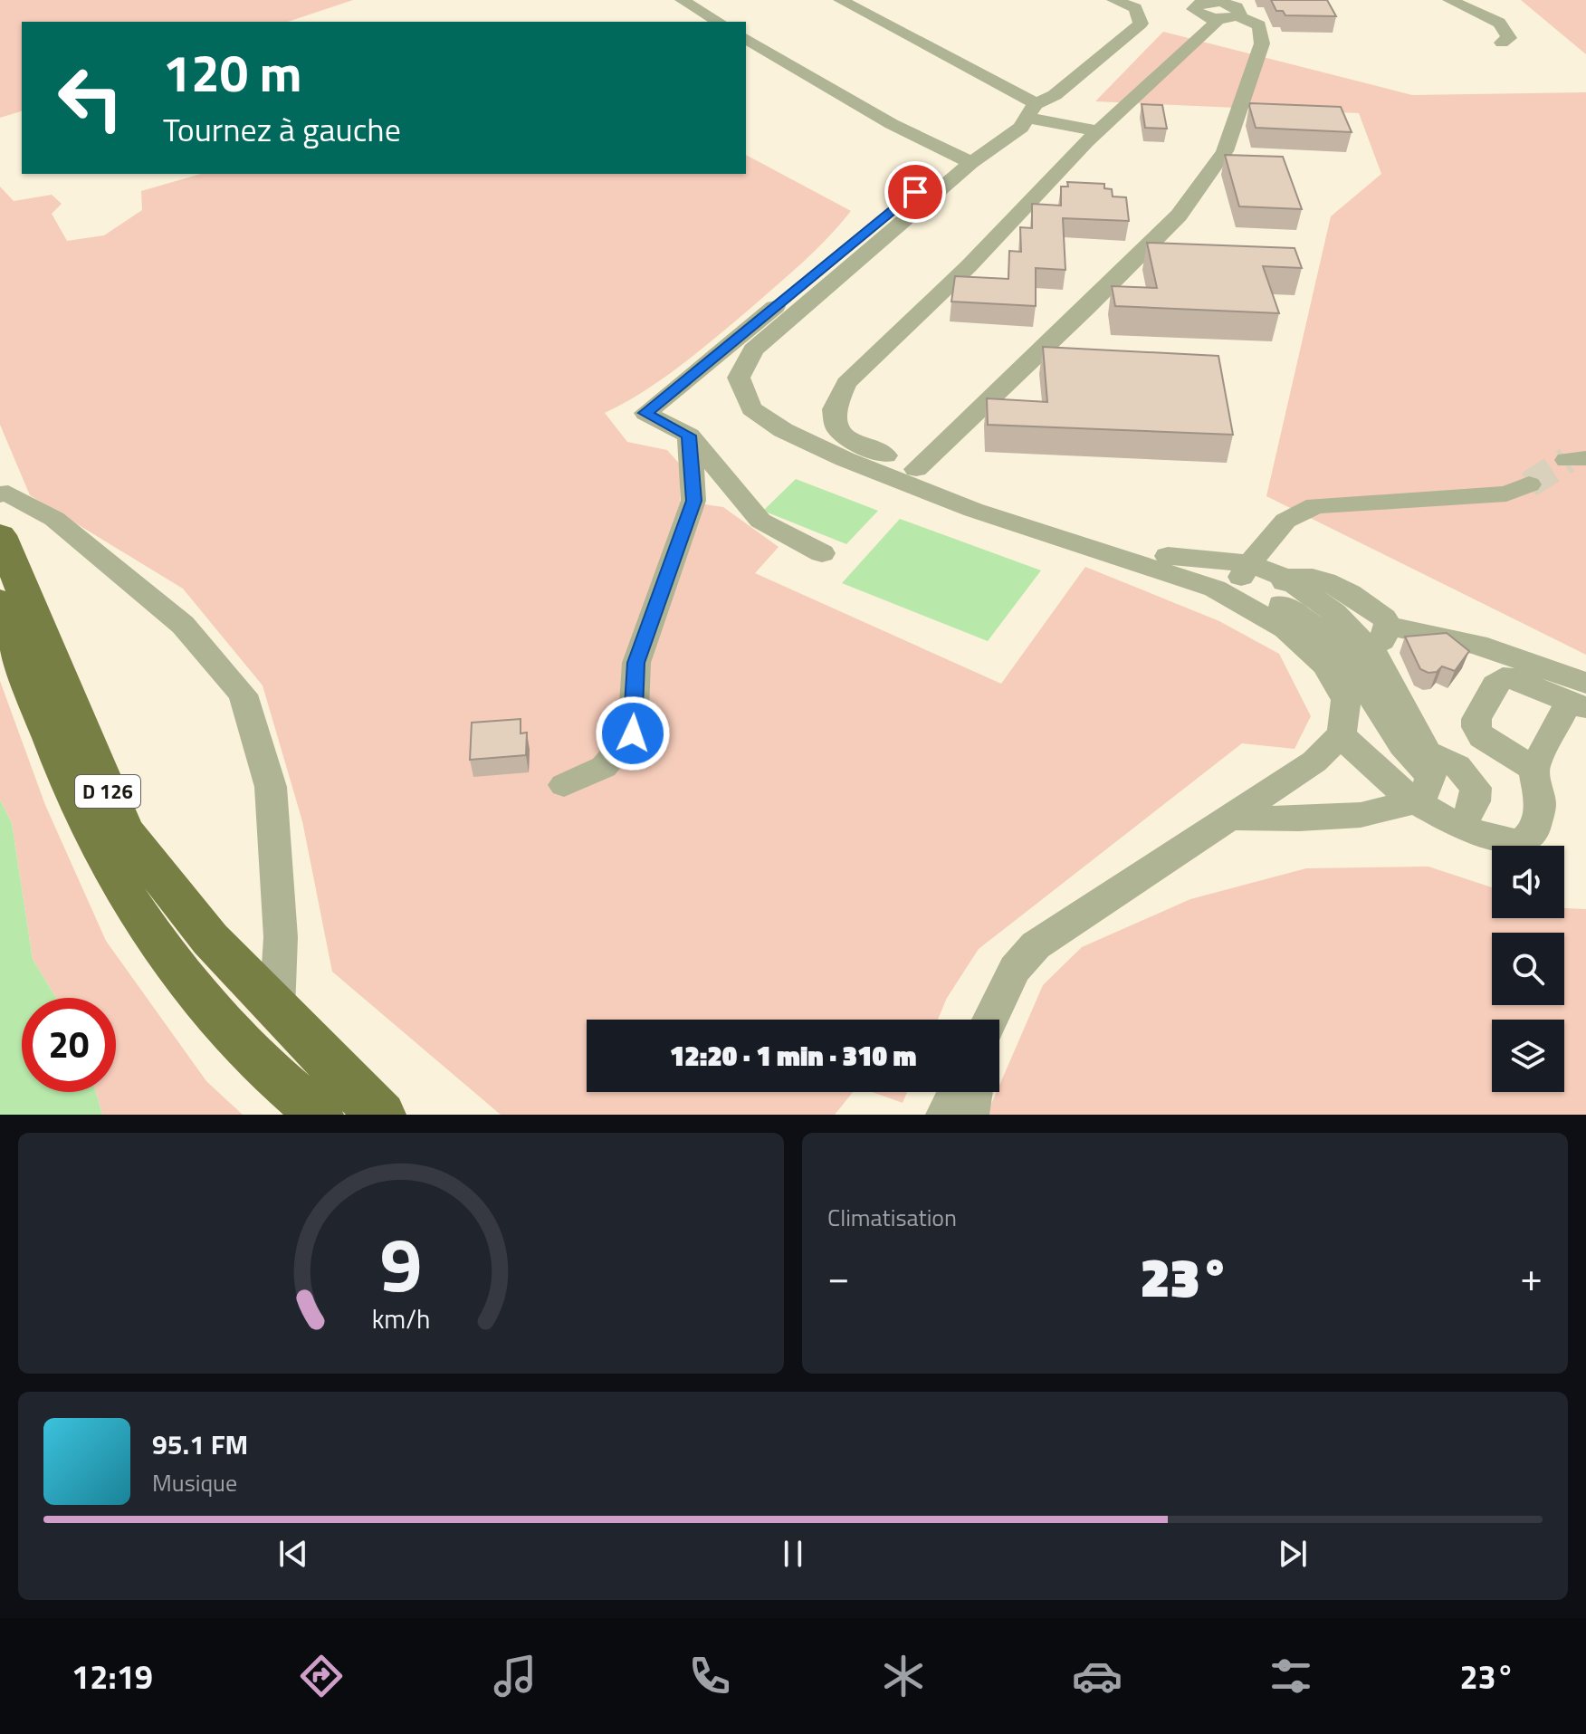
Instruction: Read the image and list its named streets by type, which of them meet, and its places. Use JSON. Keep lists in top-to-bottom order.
{
  "streets": {
    "main road": ["D 126"]
  },
  "page": {
    "turn": ["120 m", "Tournez à gauche"],
    "limit": "20",
    "trip": "12:20 · 1 min · 310 m",
    "tile": "Climatisation",
    "heat": ["−", "23°", "+"],
    "song": ["95.1 FM", "Musique"],
    "tabs": ["12:19", "23°"],
    "gauge": ["9", "km/h"]
  }
}
